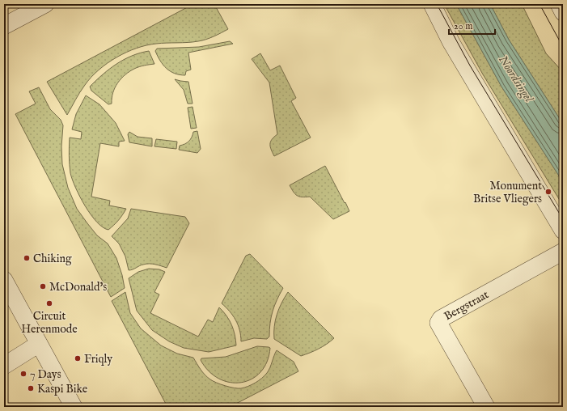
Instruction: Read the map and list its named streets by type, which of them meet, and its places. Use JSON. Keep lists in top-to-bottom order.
{
  "streets": {
    "street": ["Bergstraat"]
  },
  "water": ["Noordsingel"],
  "places": [
    "Monument Britse Vliegers",
    "Chiking",
    "McDonald's",
    "Circuit Herenmode",
    "Friqly",
    "7 Days",
    "Kaspi Bike"
  ],
  "scale_bar": "20 m"
}
